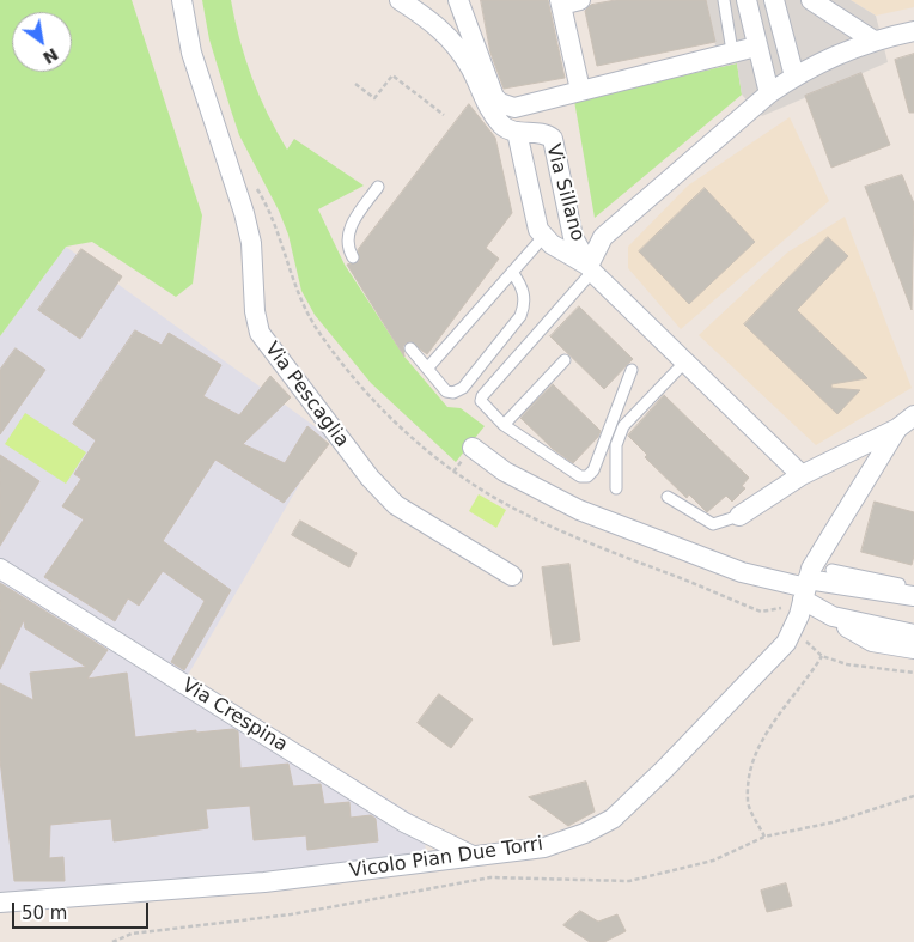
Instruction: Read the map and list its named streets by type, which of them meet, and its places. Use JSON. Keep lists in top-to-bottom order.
{
  "streets": {
    "street": [
      "Via Sillano",
      "Via Pescaglia",
      "Via Crespina",
      "Vicolo Pian Due Torri"
    ]
  },
  "crossings": [
    ["Via Crespina", "Vicolo Pian Due Torri"]
  ],
  "scale_bar": "50 m",
  "north": "bottom right"
}
